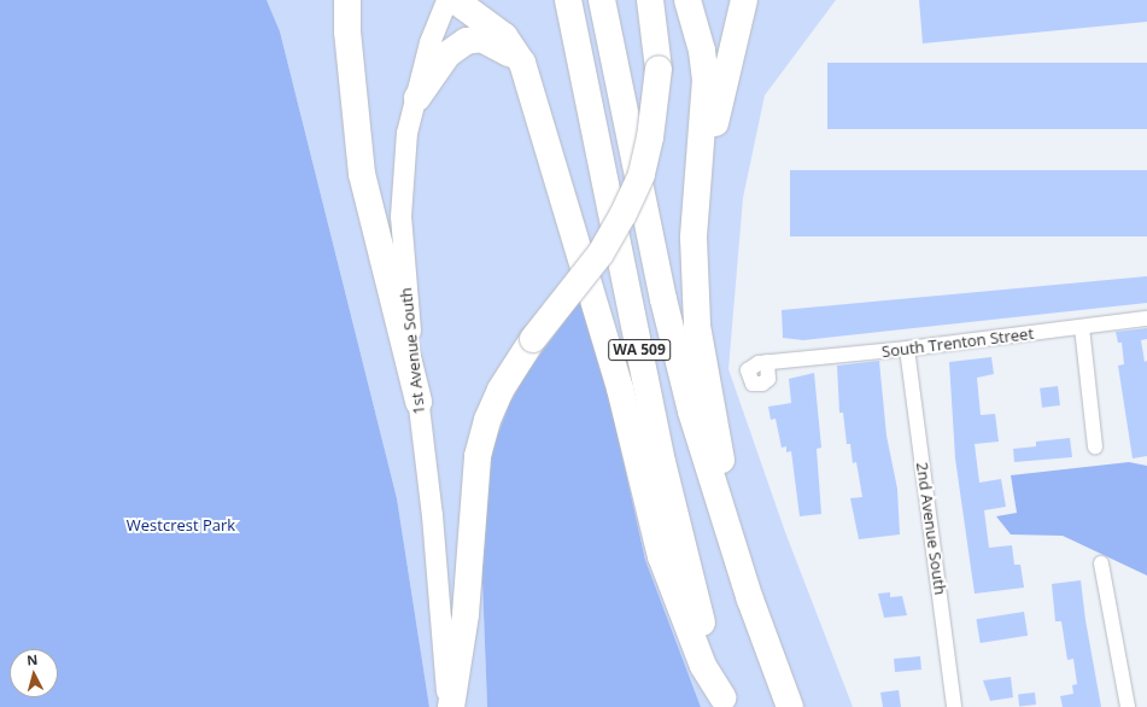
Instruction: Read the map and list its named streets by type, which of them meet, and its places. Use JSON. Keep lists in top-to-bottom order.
{
  "streets": {
    "highway": ["WA 509"],
    "main road": ["1st Avenue South"],
    "street": ["South Trenton Street", "2nd Avenue South"]
  },
  "crossings": [
    ["South Trenton Street", "2nd Avenue South"]
  ],
  "parks": ["Westcrest Park"],
  "north": "top"
}
